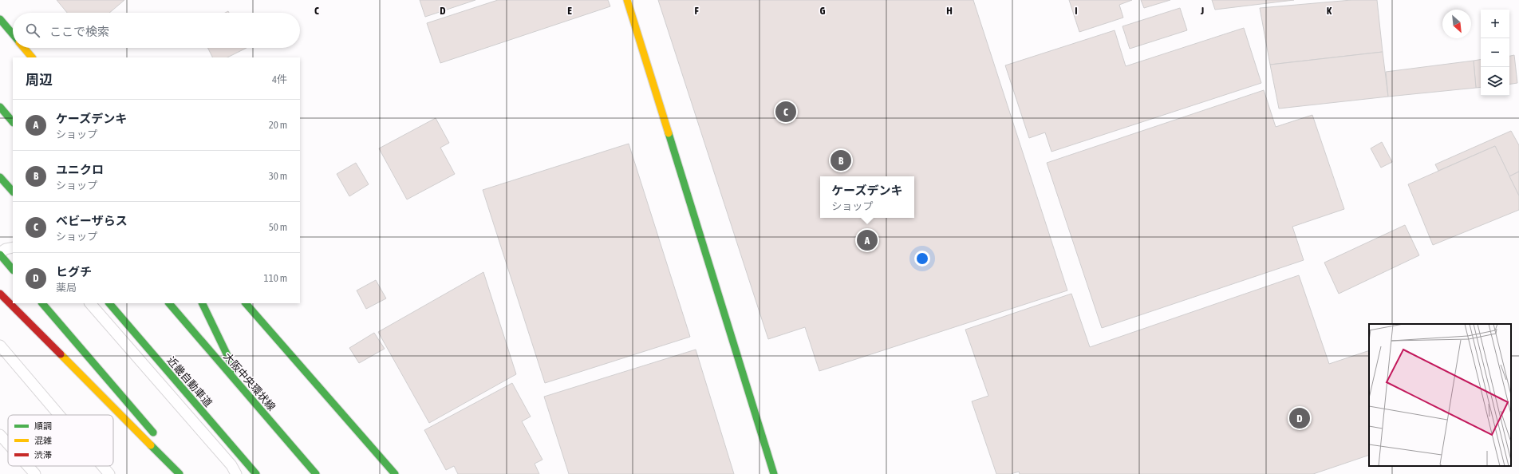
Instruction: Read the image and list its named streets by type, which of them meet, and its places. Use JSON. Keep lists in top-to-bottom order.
{
  "streets": {
    "main road": ["近畿自動車道", "大阪中央環状線"]
  },
  "legend": ["順調", "混雑", "渋滞"],
  "north": "bottom right",
  "page": {
    "map_buttons": ["+", "−"],
    "search": "ここで検索",
    "heading": ["周辺", "4件"],
    "list": [
      {
        "mark": "A",
        "name": "ケーズデンキ",
        "note": "ショップ",
        "value": "20 m"
      },
      {
        "mark": "B",
        "name": "ユニクロ",
        "note": "ショップ",
        "value": "30 m"
      },
      {
        "mark": "C",
        "name": "ベビーザらス",
        "note": "ショップ",
        "value": "50 m"
      },
      {
        "mark": "D",
        "name": "ヒグチ",
        "note": "薬局",
        "value": "110 m"
      }
    ],
    "pins": [
      "C",
      "B",
      "A",
      "D"
    ],
    "popup": ["ケーズデンキ", "ショップ"]
  },
  "grid": {
    "columns": [
      "C",
      "D",
      "E",
      "F",
      "G",
      "H",
      "I",
      "J",
      "K"
    ]
  }
}
